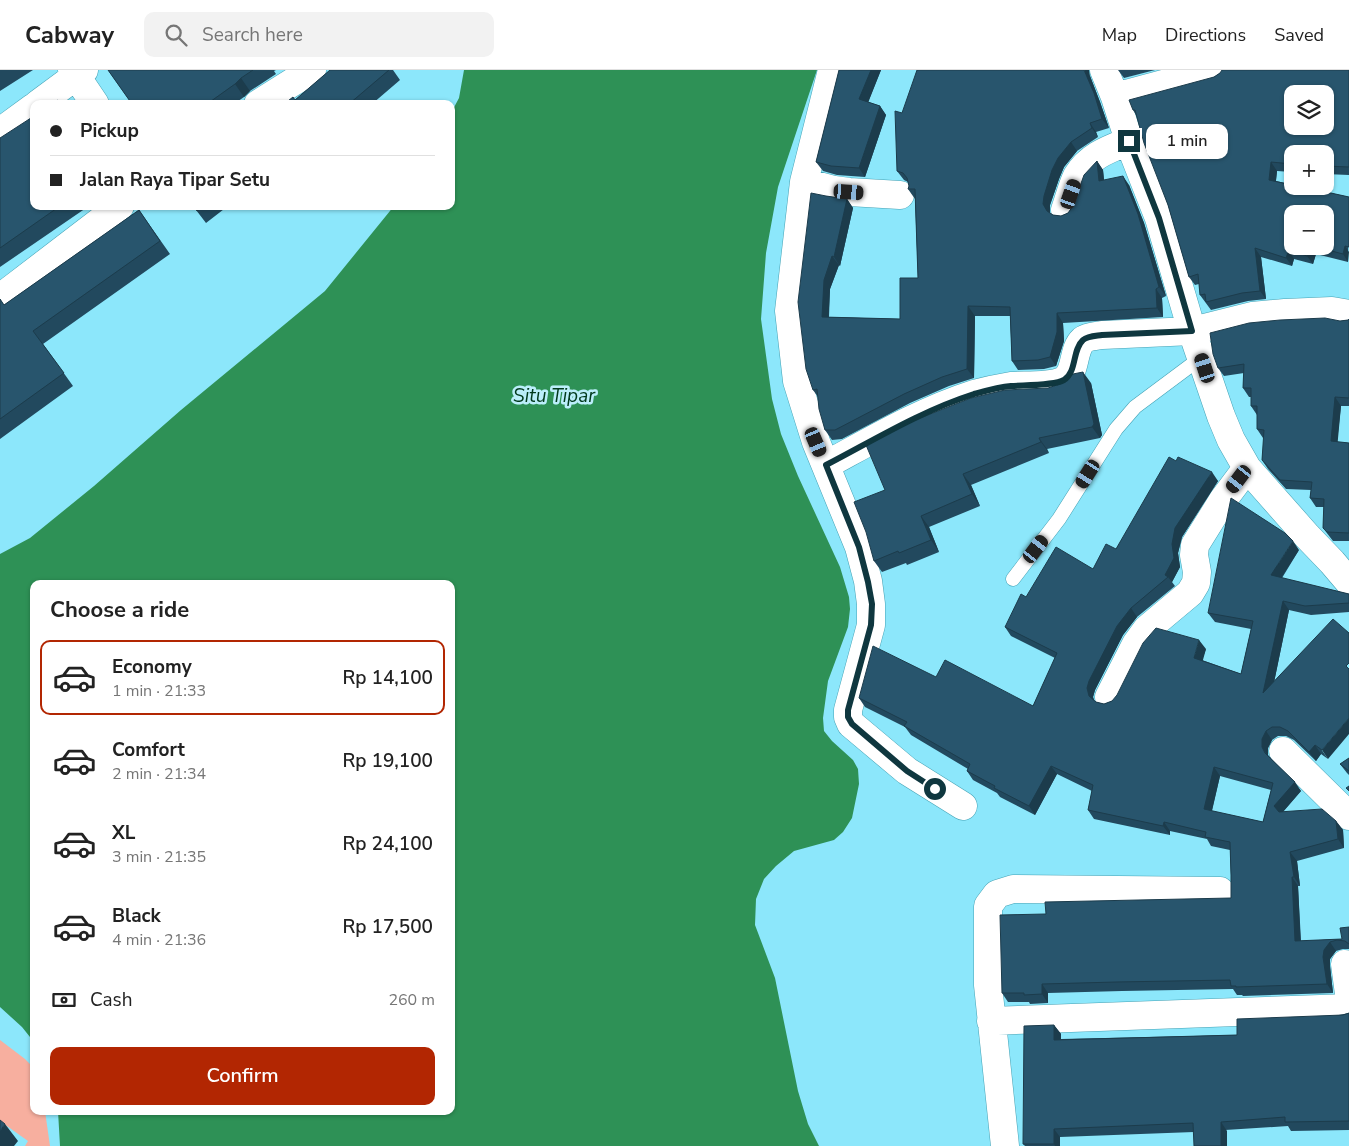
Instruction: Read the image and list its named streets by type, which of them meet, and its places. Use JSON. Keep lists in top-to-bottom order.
{
  "water": ["Situ Tipar"],
  "page": {
    "header": "Cabway",
    "search": "Search here",
    "nav": ["Map", "Directions", "Saved"],
    "map_buttons": ["+", "−"],
    "banner": ["Pickup", "Jalan Raya Tipar Setu"],
    "bubble": "1 min",
    "heading": "Choose a ride",
    "list": [
      {
        "name": "Economy",
        "note": "1 min · 21:33",
        "value": "Rp 14,100"
      },
      {
        "name": "Comfort",
        "note": "2 min · 21:34",
        "value": "Rp 19,100"
      },
      {
        "name": "XL",
        "note": "3 min · 21:35",
        "value": "Rp 24,100"
      },
      {
        "name": "Black",
        "note": "4 min · 21:36",
        "value": "Rp 17,500"
      }
    ],
    "pay": ["Cash", "260 m"],
    "buttons": "Confirm"
  }
}
